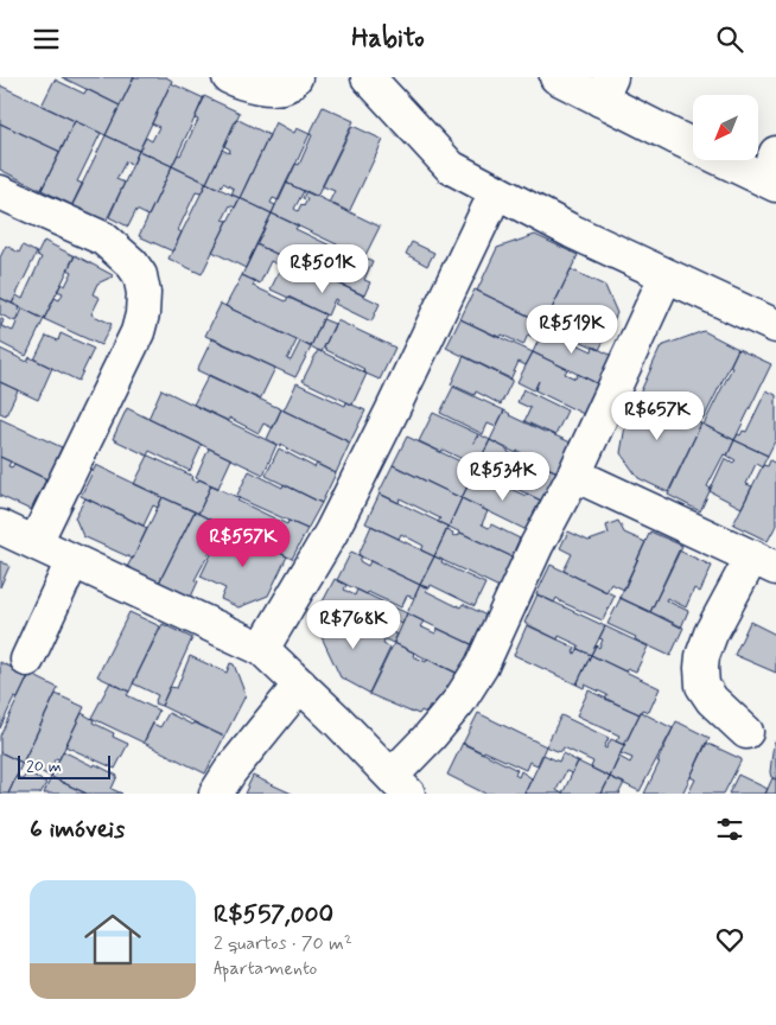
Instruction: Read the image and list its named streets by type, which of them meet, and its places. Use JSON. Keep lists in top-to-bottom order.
{
  "scale_bar": "20 m",
  "north": "bottom left",
  "page": {
    "header": "Habito",
    "price": [
      "R$501K",
      "R$519K",
      "R$657K",
      "R$534K",
      "R$557K",
      "R$768K"
    ],
    "scale": "20 m",
    "heading": "6 imóveis",
    "list": [
      {
        "name": "R$557,000",
        "note": "2 quartos · 70 m² · Apartamento"
      }
    ]
  }
}
